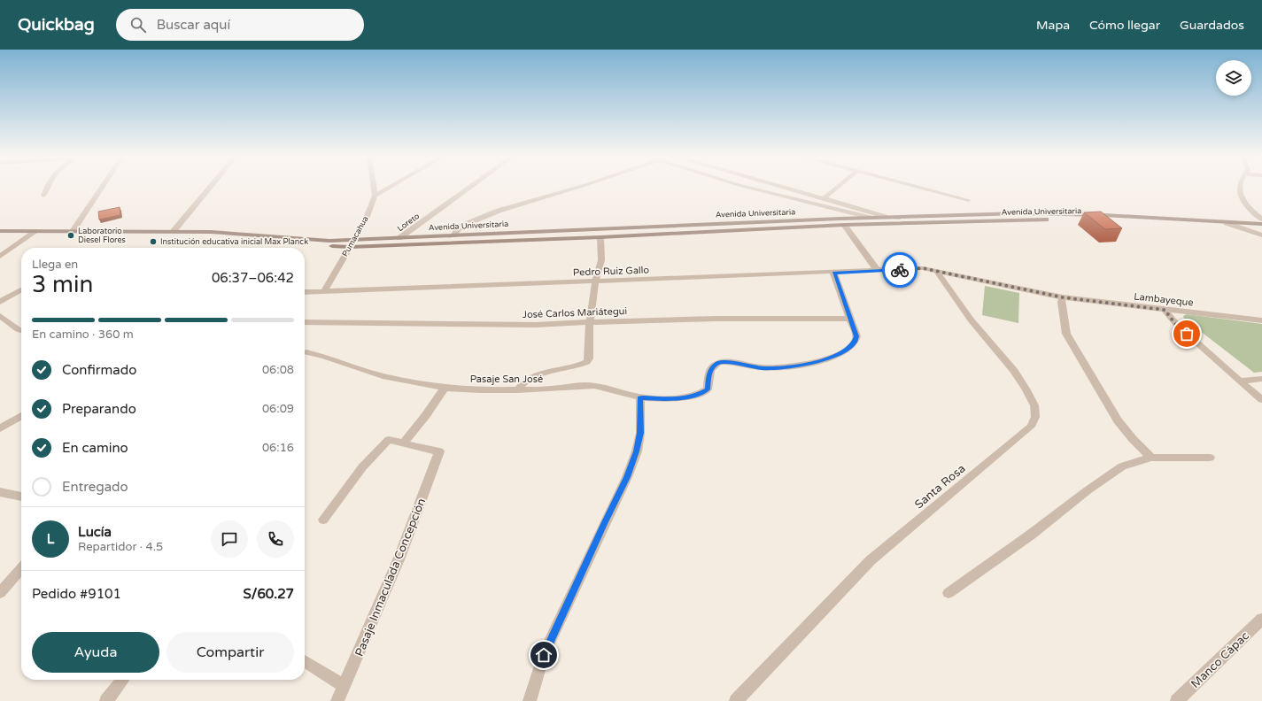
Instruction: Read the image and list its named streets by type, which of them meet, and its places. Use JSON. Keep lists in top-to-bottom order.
{
  "streets": {
    "main road": ["Avenida Universitaria"],
    "street": [
      "Loreto",
      "Pumacahua",
      "Pedro Ruiz Gallo",
      "Lambayeque",
      "José Carlos Mariátegui",
      "Pasaje San José",
      "Santa Rosa",
      "Pasaje Inmaculada Concepción",
      "Manco Cápac"
    ]
  },
  "crossings": [
    ["Avenida Universitaria", "Loreto"],
    ["Avenida Universitaria", "Pumacahua"],
    ["Pumacahua", "Pedro Ruiz Gallo"],
    ["Pedro Ruiz Gallo", "Lambayeque"],
    ["Pedro Ruiz Gallo", "Santa Rosa"],
    ["Lambayeque", "Santa Rosa"],
    ["José Carlos Mariátegui", "Pasaje San José"]
  ],
  "places": ["Laboratorio Diesel Flores", "Institución educativa inicial Max Planck"],
  "page": {
    "header": "Quickbag",
    "search": "Buscar aquí",
    "nav": ["Mapa", "Cómo llegar", "Guardados"],
    "heading": ["3 min", "Llega en", "06:37–06:42"],
    "panel": [
      "Lucía",
      "Repartidor · 4.5",
      "Pedido #9101",
      "S/60.27"
    ],
    "bar": "En camino · 360 m",
    "list": [
      ["Confirmado", "06:08"],
      ["Preparando", "06:09"],
      ["En camino", "06:16"],
      "Entregado"
    ],
    "round": "L",
    "buttons": ["Ayuda", "Compartir"]
  }
}
